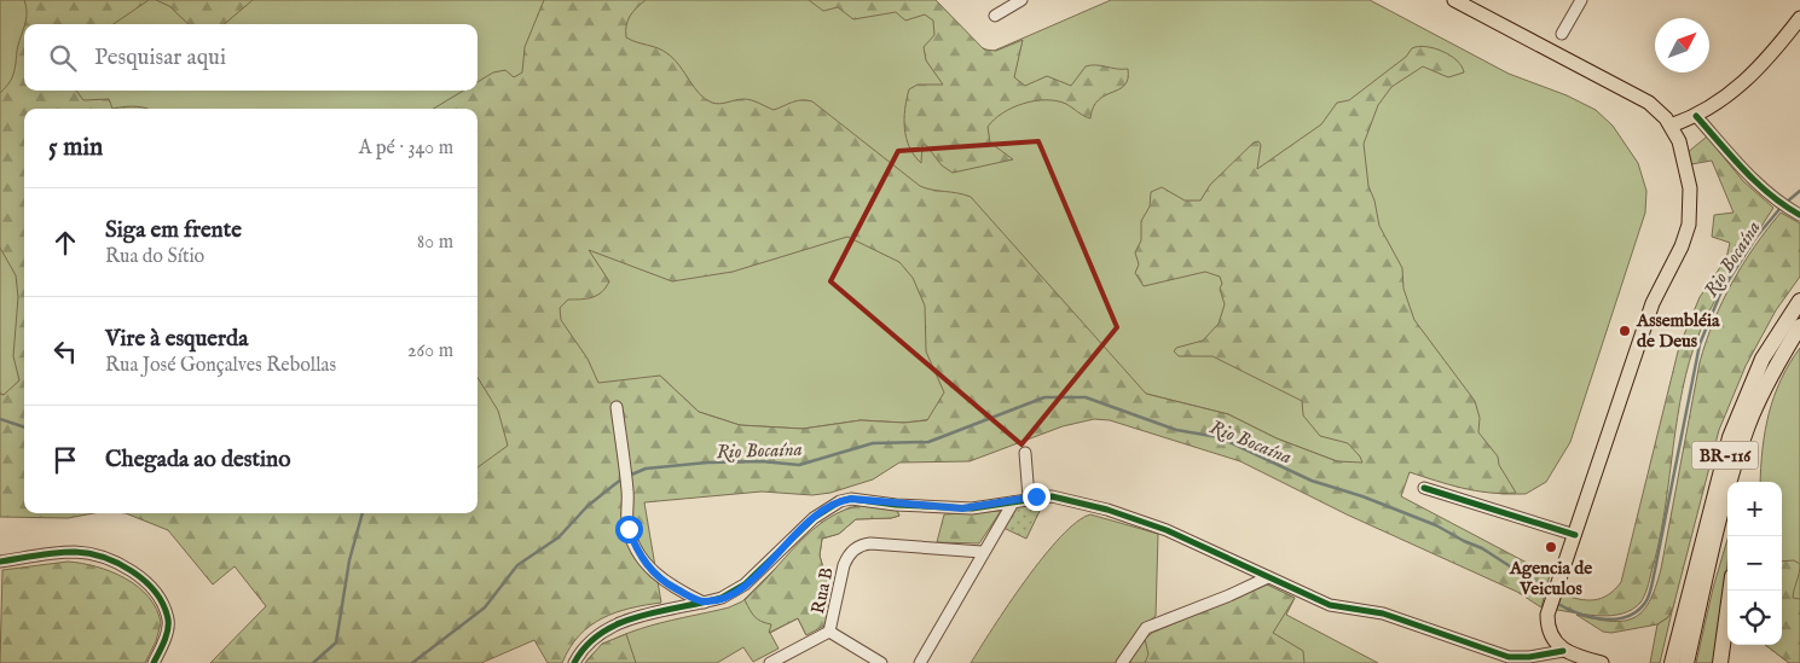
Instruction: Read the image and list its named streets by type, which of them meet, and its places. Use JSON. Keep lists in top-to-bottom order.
{
  "streets": {
    "highway": ["BR-116"],
    "street": ["Rua B"]
  },
  "water": ["Rio Bocaína"],
  "places": ["Assembléia de Deus", "Agencia de Veiculos"],
  "north": "top right",
  "page": {
    "search": "Pesquisar aqui",
    "heading": ["5 min", "A pé · 340 m"],
    "list": [
      ["Siga em frente", "Rua do Sítio", "80 m"],
      ["Vire à esquerda", "Rua José Gonçalves Rebollas", "260 m"],
      "Chegada ao destino"
    ],
    "map_buttons": ["+", "−"]
  }
}
